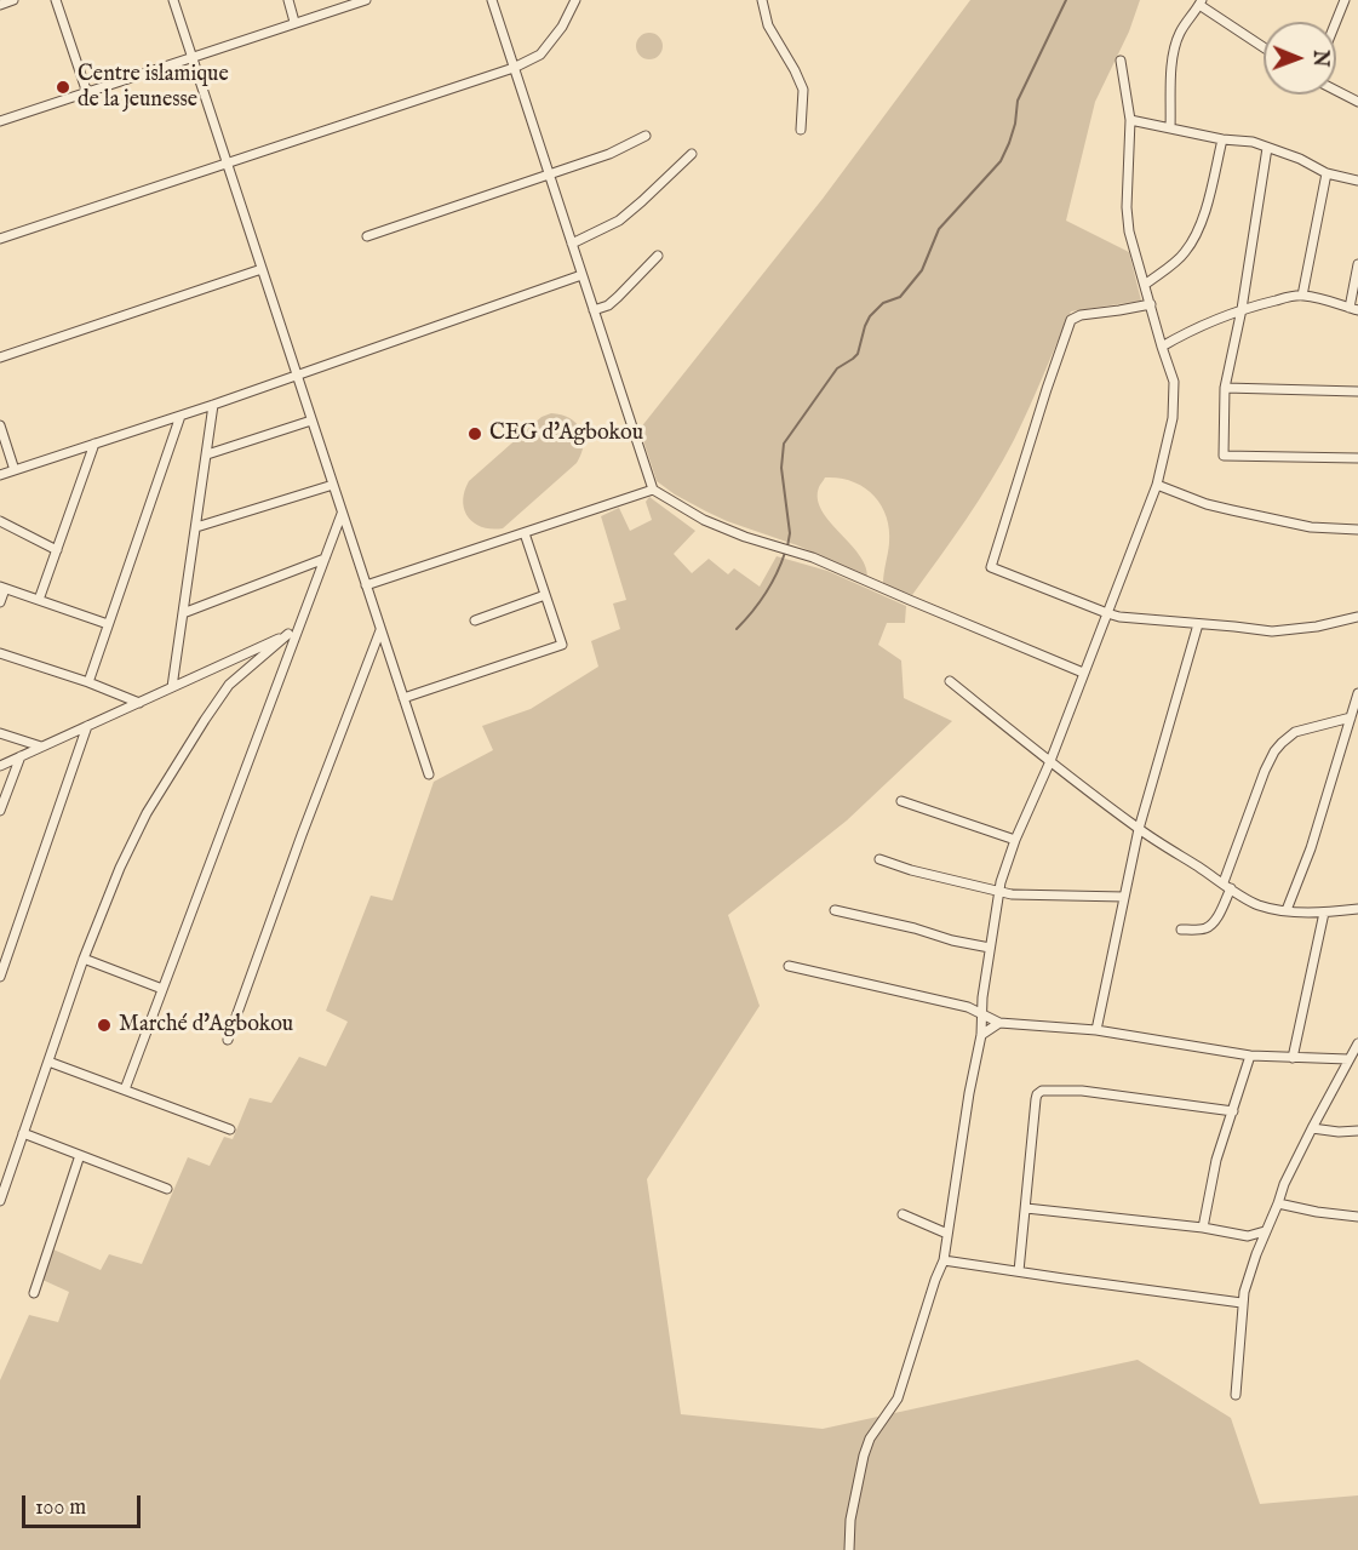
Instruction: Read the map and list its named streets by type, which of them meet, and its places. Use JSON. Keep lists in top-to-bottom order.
{
  "places": ["Centre islamique de la jeunesse", "CEG d'Agbokou", "Marché d'Agbokou"],
  "scale_bar": "100 m",
  "north": "right"
}
